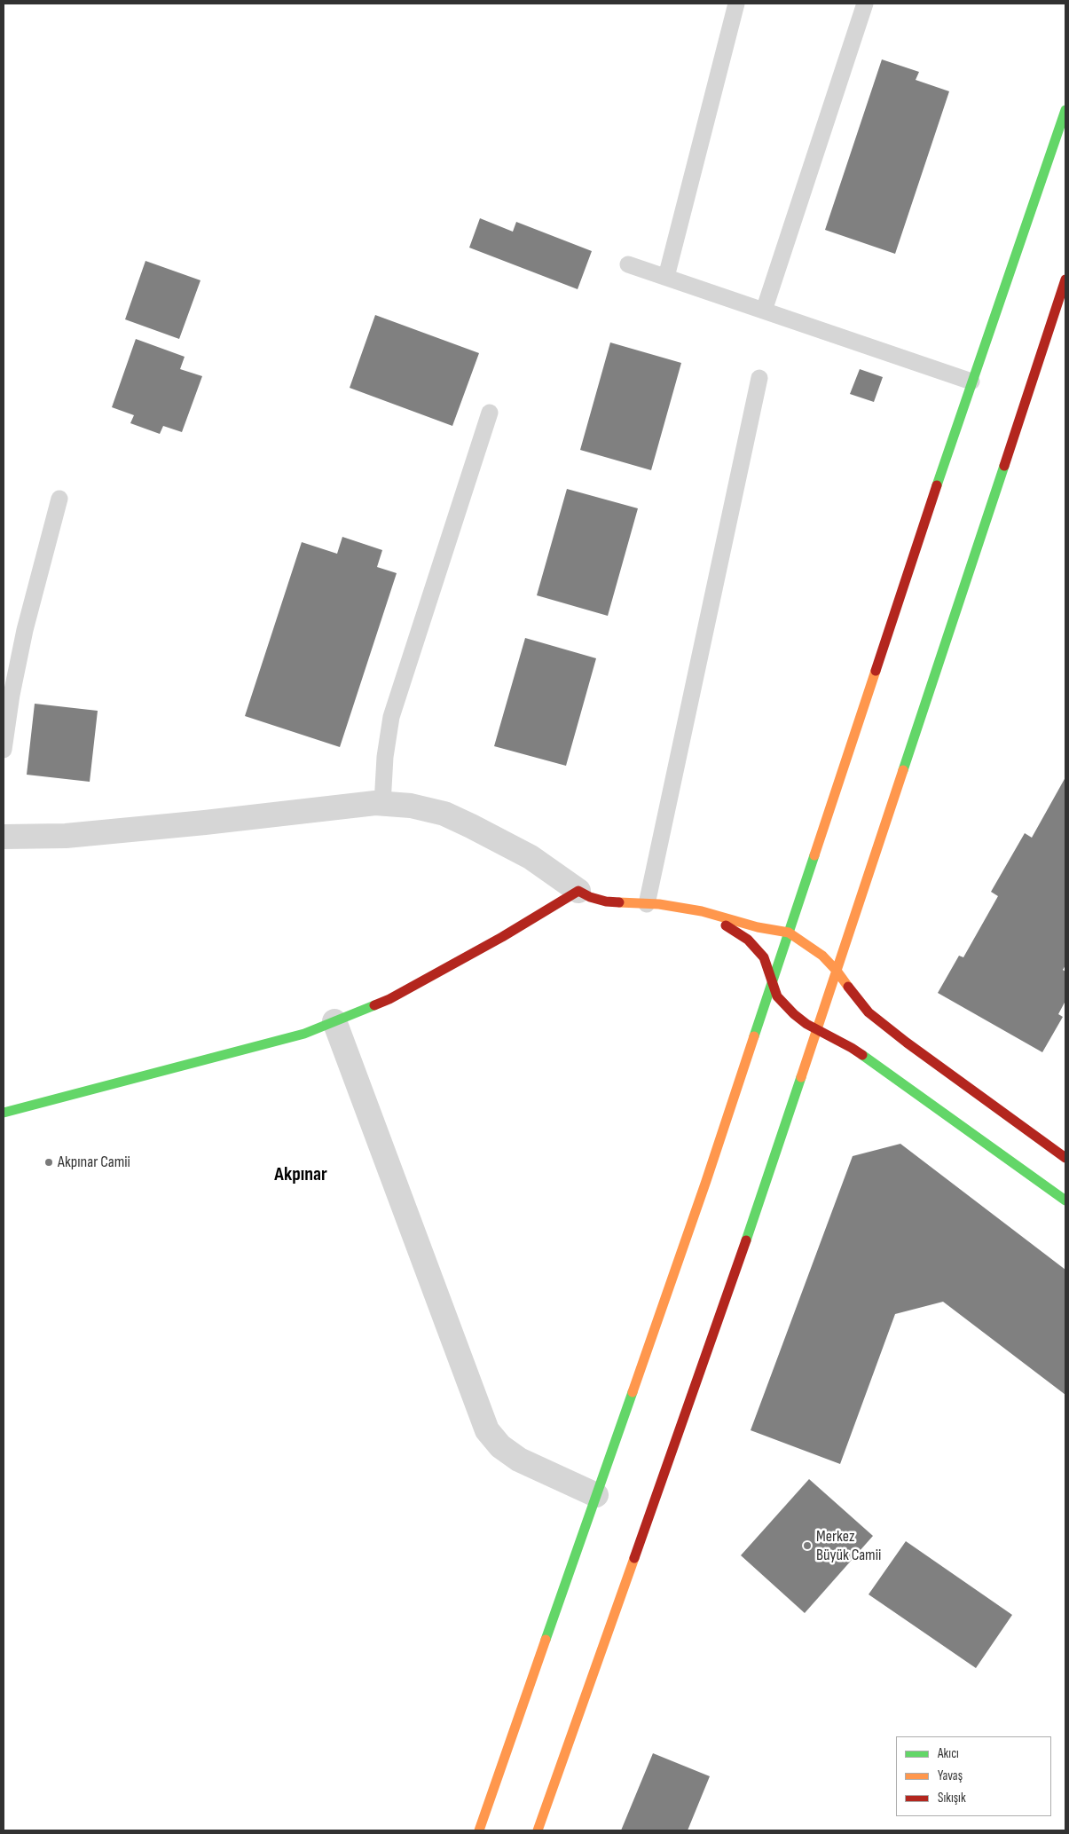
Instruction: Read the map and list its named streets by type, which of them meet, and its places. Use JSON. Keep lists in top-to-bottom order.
{
  "districts": ["Akpınar"],
  "places": ["Akpınar Camii", "Merkez Büyük Camii"],
  "legend": ["Akıcı", "Yavaş", "Sıkışık"]
}
